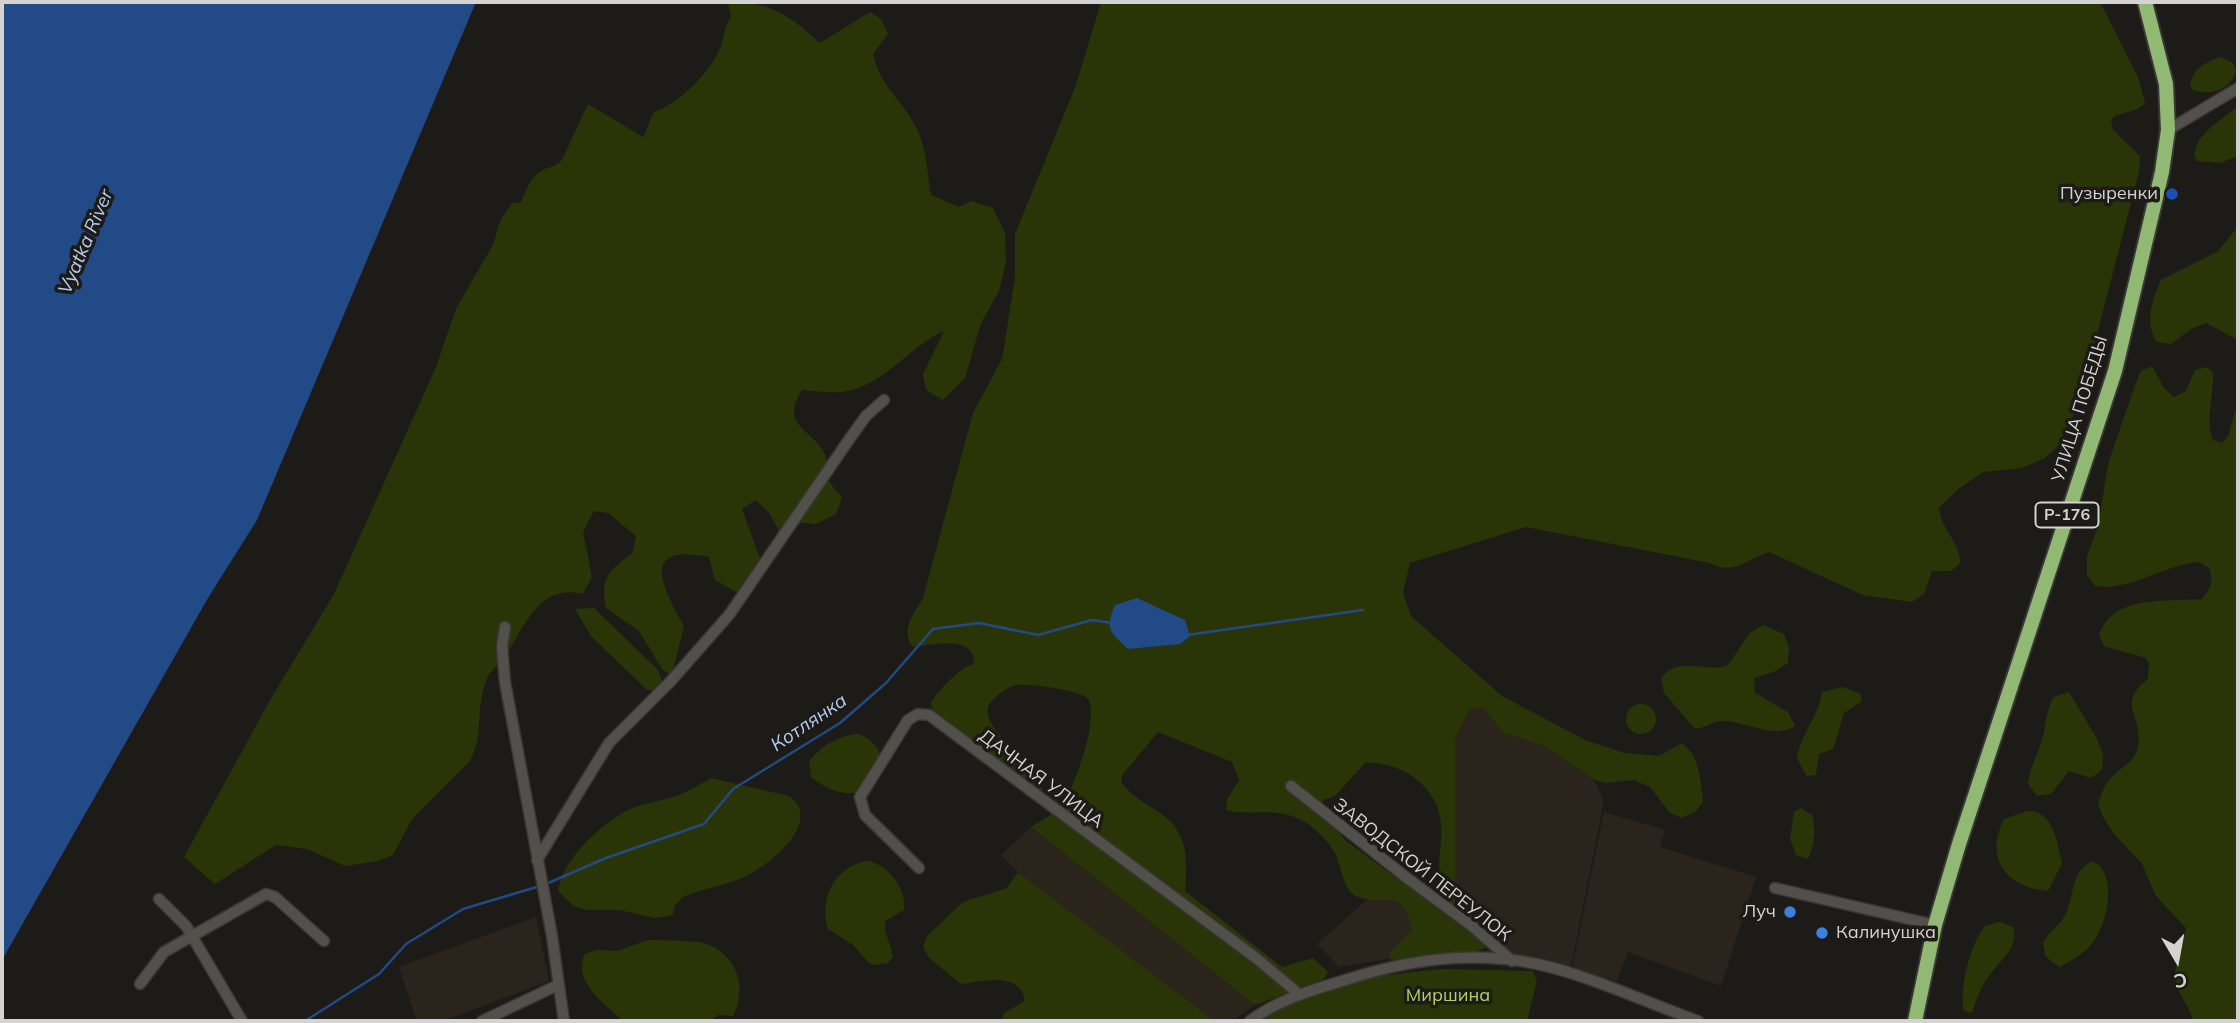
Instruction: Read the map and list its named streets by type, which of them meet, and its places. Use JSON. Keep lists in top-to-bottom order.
{
  "streets": {
    "highway": ["УЛИЦА ПОБЕДЫ", "Р-176"],
    "street": ["ДАЧНАЯ УЛИЦА", "ЗАВОДСКОЙ ПЕРЕУЛОК"]
  },
  "water": ["Vyatka River", "Котлянка"],
  "parks": ["Миршина"],
  "places": ["Пузыренки", "Луч", "Калинушка"],
  "north": "bottom"
}
